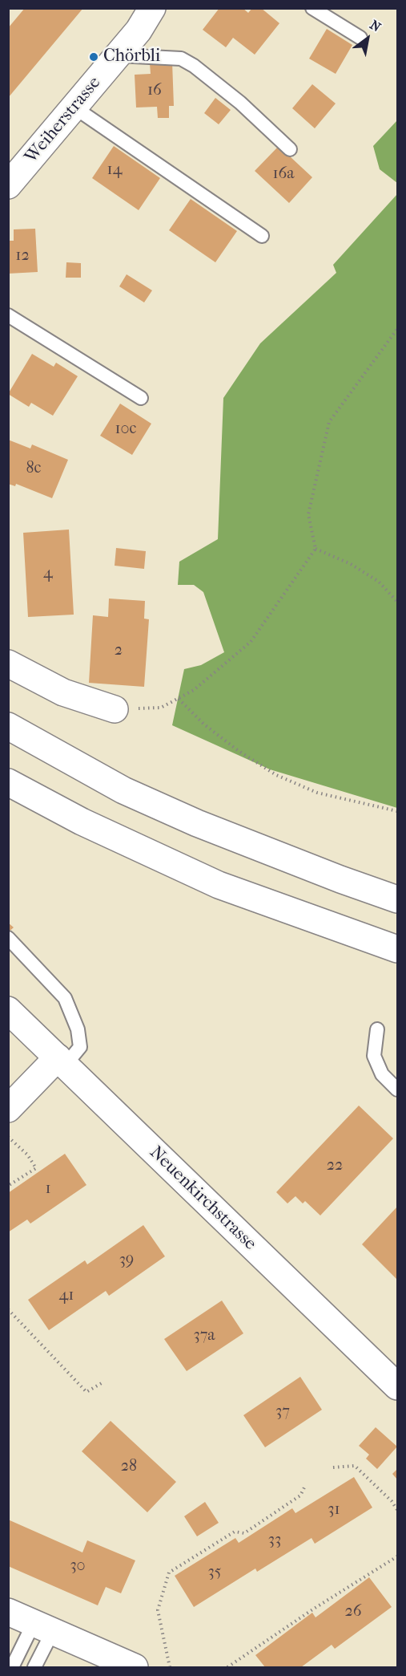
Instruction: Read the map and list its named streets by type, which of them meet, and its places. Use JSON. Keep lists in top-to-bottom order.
{
  "streets": {
    "main road": ["Weiherstrasse", "Neuenkirchstrasse"]
  },
  "places": ["Chörbli"],
  "house_numbers": [
    "16",
    "14",
    "16a",
    "12",
    "10c",
    "8c",
    "4",
    "2",
    "22",
    "1",
    "39",
    "41",
    "37a",
    "37",
    "28",
    "31",
    "33",
    "30",
    "35",
    "26"
  ],
  "north": "top right"
}
